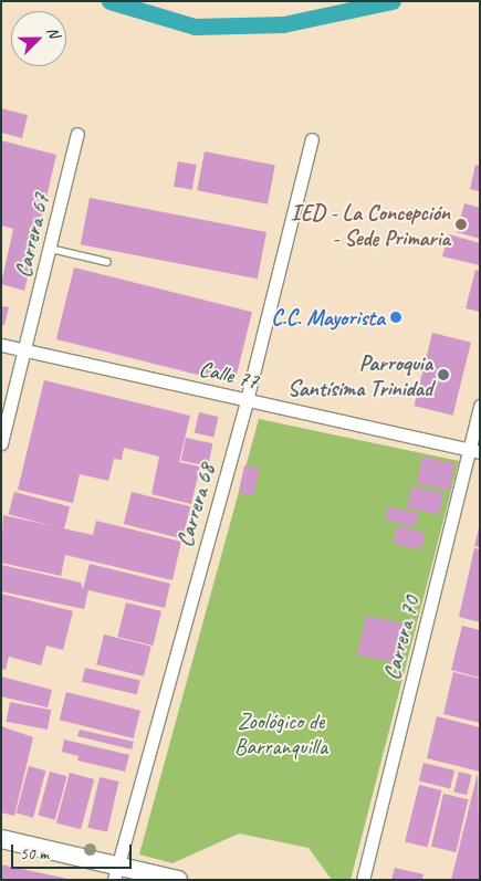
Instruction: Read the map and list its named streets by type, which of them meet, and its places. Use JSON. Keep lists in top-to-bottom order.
{
  "streets": {
    "street": [
      "Carrera 67",
      "Calle 77",
      "Carrera 68",
      "Carrera 70"
    ]
  },
  "crossings": [
    ["Carrera 67", "Calle 77"],
    ["Calle 77", "Carrera 68"],
    ["Calle 77", "Carrera 70"]
  ],
  "parks": ["Zoológico de Barranquilla"],
  "places": ["IED - La Concepción - Sede Primaria", "C.C. Mayorista", "Parroquia Santísima Trinidad"],
  "scale_bar": "50 m",
  "north": "top right"
}
